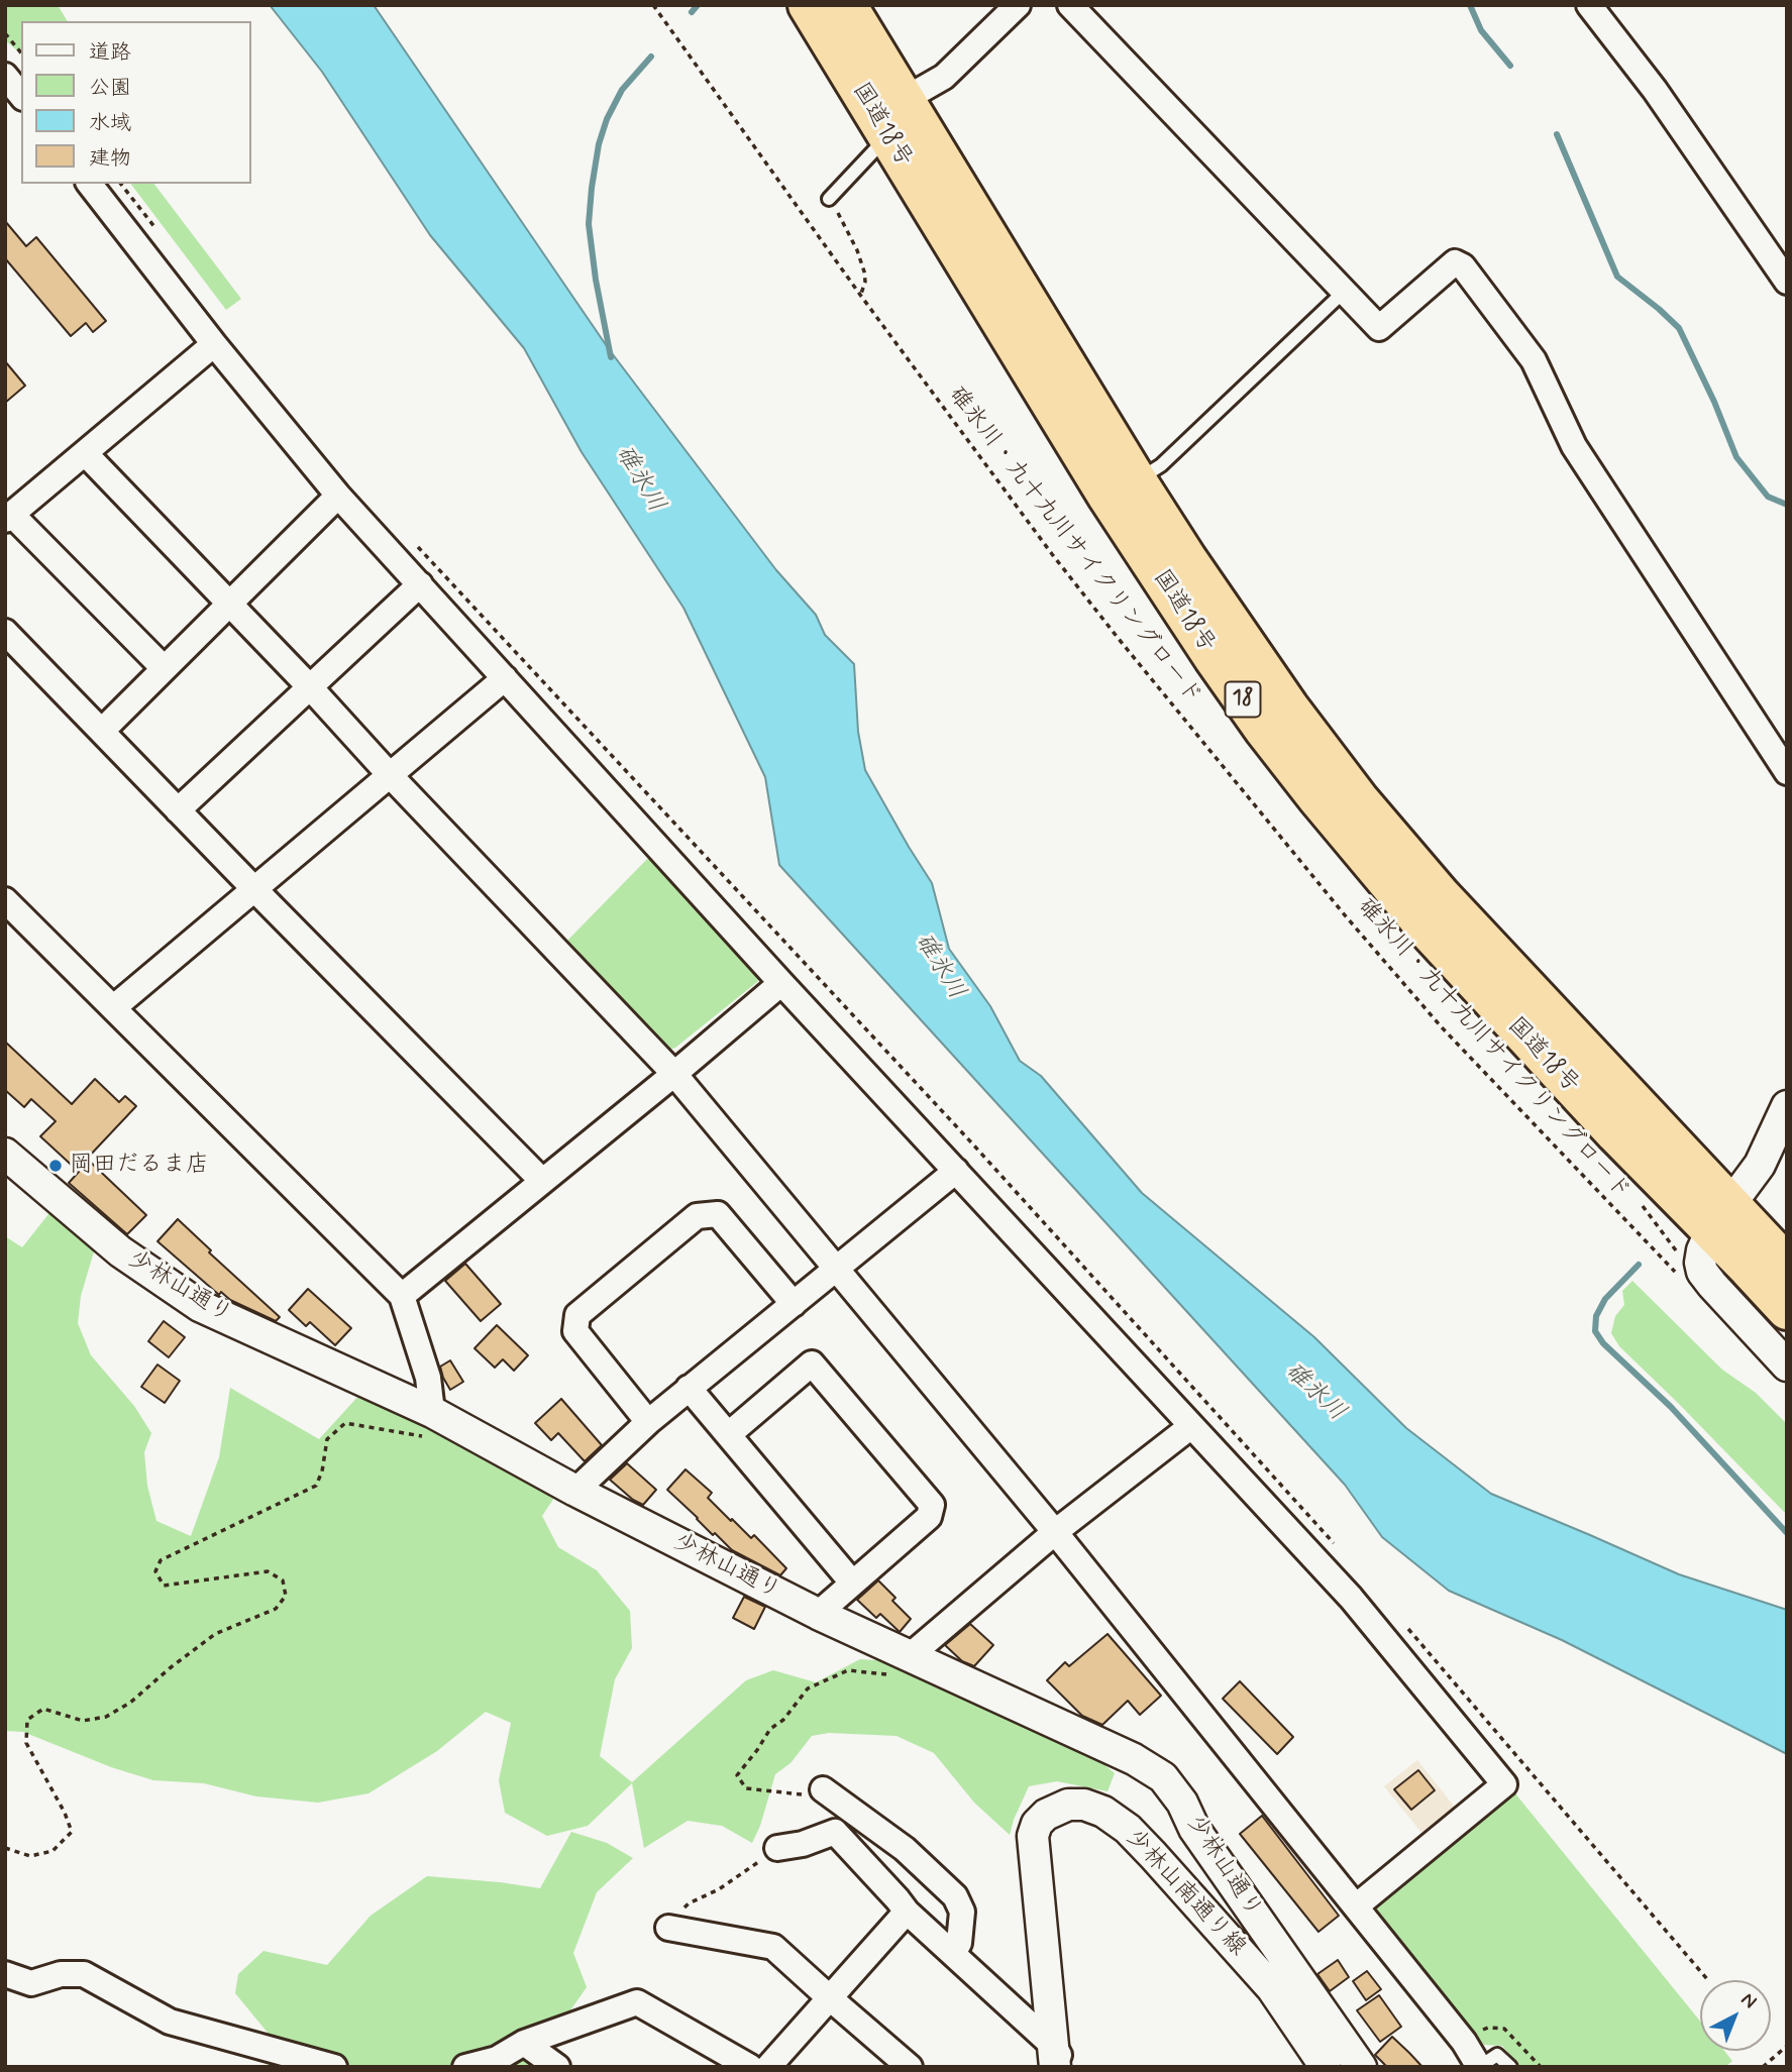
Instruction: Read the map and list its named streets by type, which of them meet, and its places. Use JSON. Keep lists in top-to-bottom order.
{
  "streets": {
    "highway": ["国道18号", "18"],
    "street": ["少林山通り", "少林山南通り線"],
    "path": ["碓氷川・九十九川サイクリングロード"]
  },
  "water": ["碓氷川"],
  "places": ["岡田だるま店"],
  "legend": [
    "道路",
    "公園",
    "水域",
    "建物"
  ],
  "north": "top right"
}
